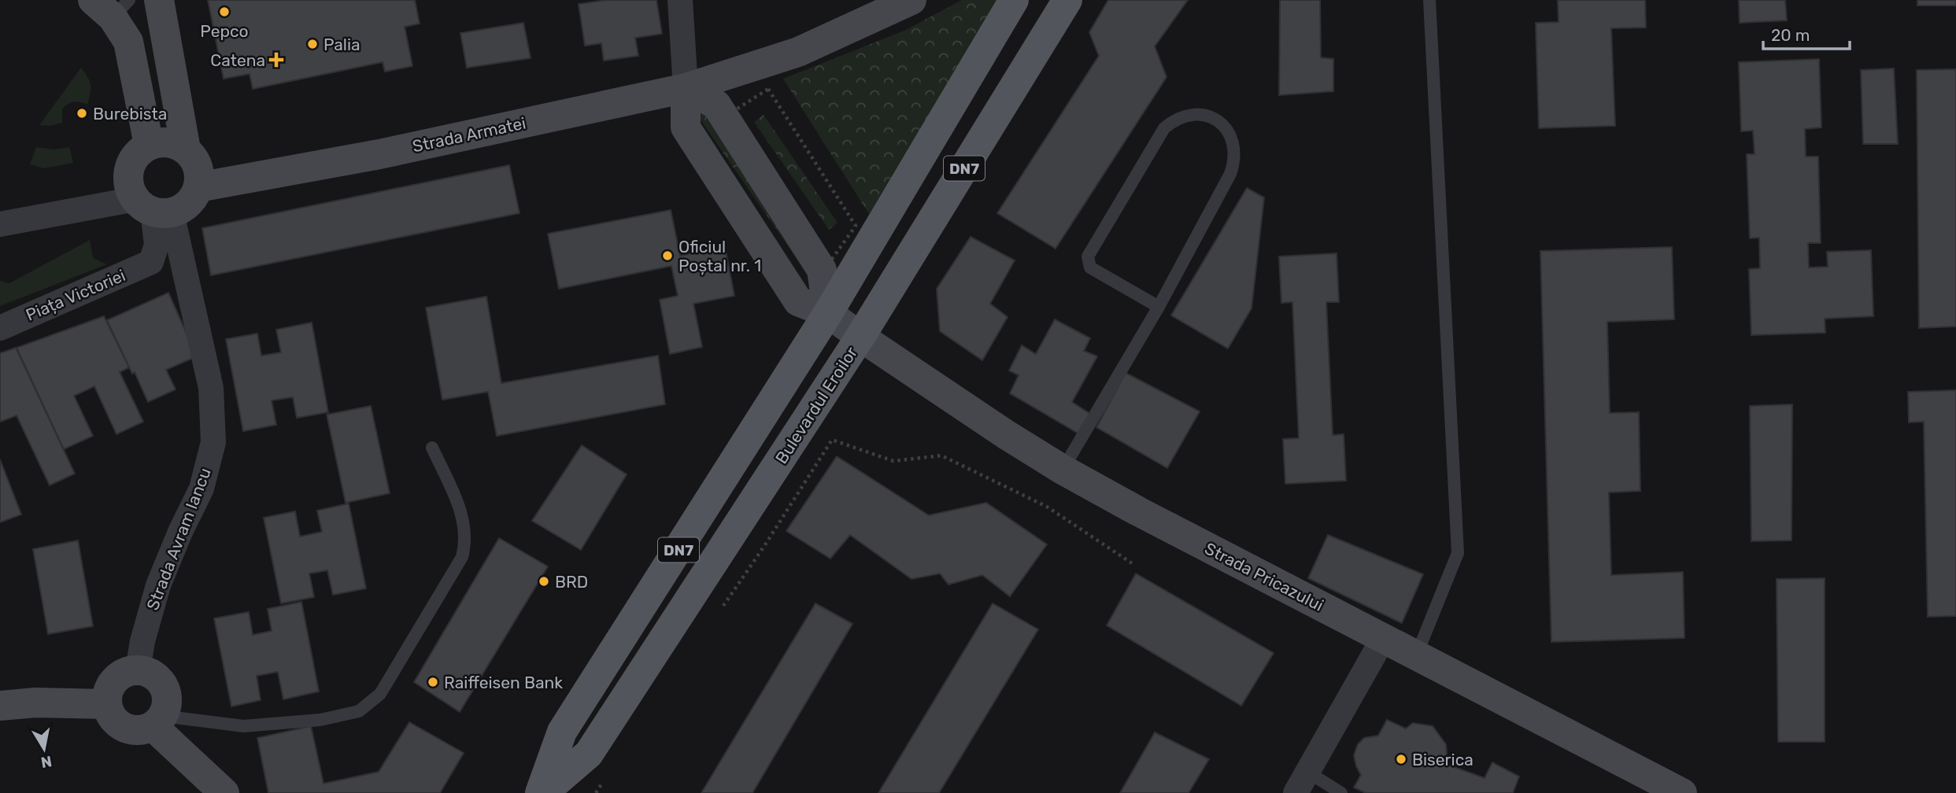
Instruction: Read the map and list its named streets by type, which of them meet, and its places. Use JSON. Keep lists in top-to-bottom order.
{
  "streets": {
    "main road": [
      "Strada Armatei",
      "DN7",
      "Bulevardul Eroilor",
      "Strada Pricazului"
    ],
    "street": ["Piața Victoriei", "Strada Avram Iancu"]
  },
  "crossings": [
    ["Strada Armatei", "Strada Avram Iancu"],
    ["Bulevardul Eroilor", "Strada Pricazului"]
  ],
  "places": {
    "other": [
      "Pepco",
      "Palia",
      "Burebista",
      "Oficiul Poștal nr. 1",
      "BRD",
      "Raiffeisen Bank",
      "Biserica"
    ],
    "health": ["Catena"]
  },
  "scale_bar": "20 m",
  "north": "bottom"
}
